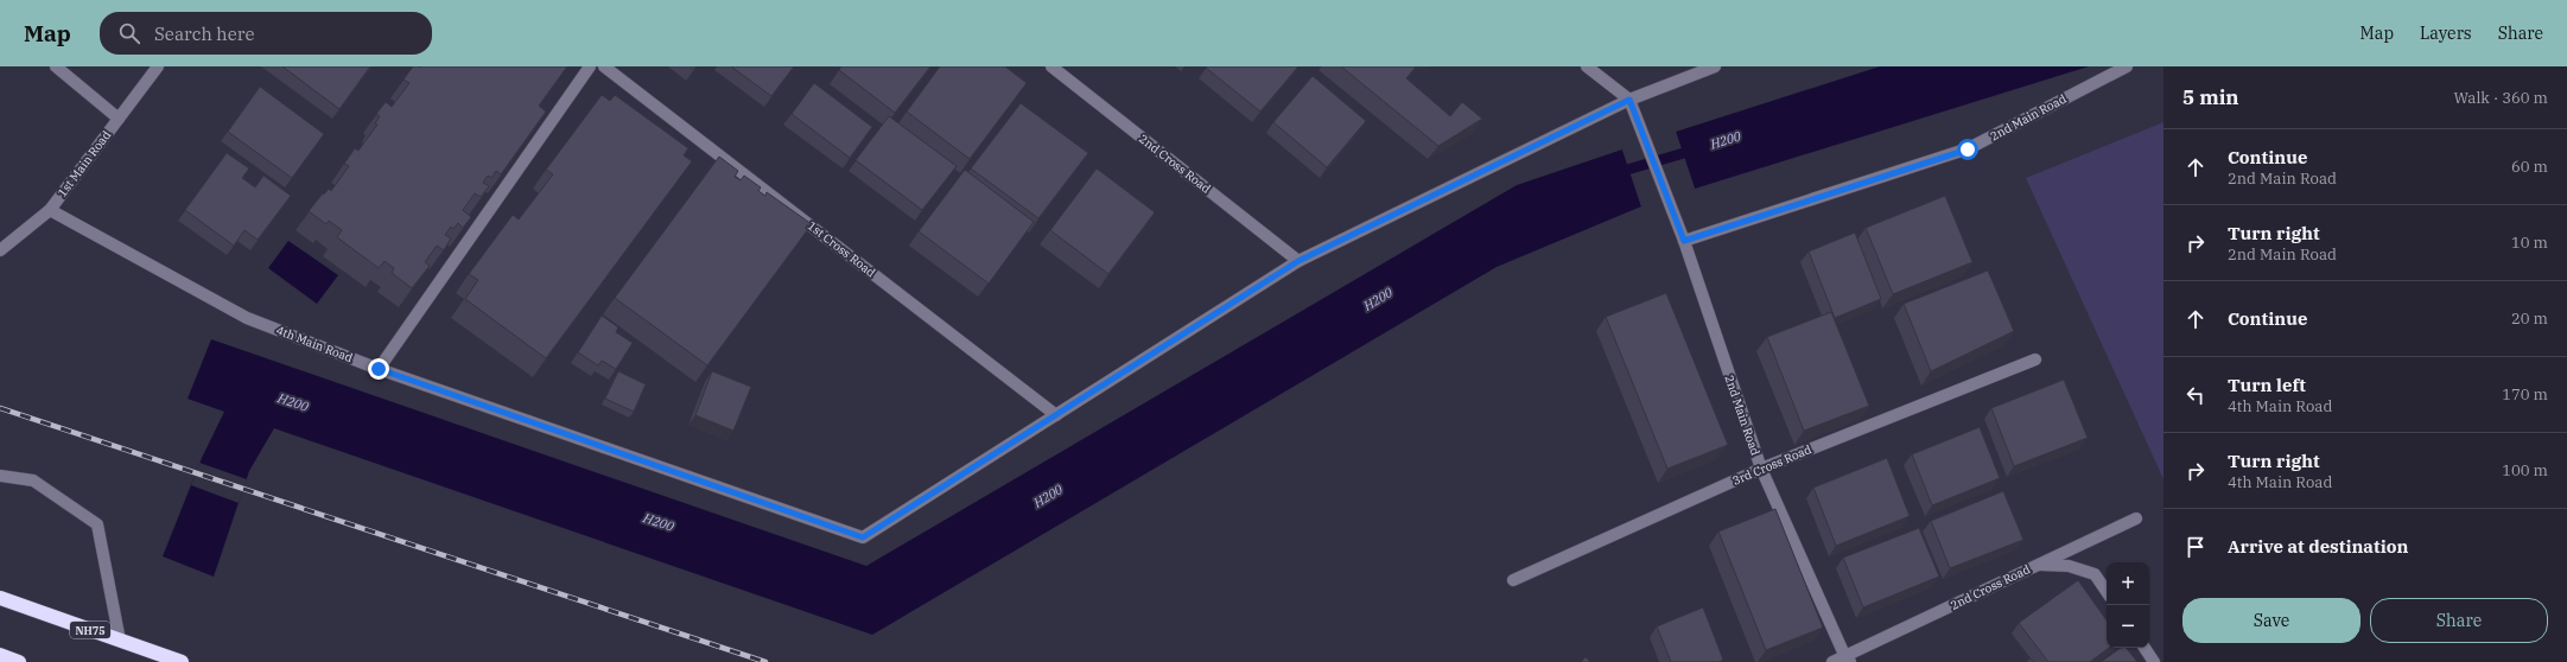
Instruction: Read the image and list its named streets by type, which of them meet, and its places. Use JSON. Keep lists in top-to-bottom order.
{
  "streets": {
    "highway": ["NH75"],
    "street": [
      "2nd Main Road",
      "1st Main Road",
      "2nd Cross Road",
      "1st Cross Road",
      "4th Main Road",
      "3rd Cross Road"
    ]
  },
  "crossings": [
    ["2nd Main Road", "2nd Cross Road"],
    ["2nd Main Road", "4th Main Road"],
    ["2nd Main Road", "3rd Cross Road"],
    ["1st Main Road", "4th Main Road"],
    ["2nd Cross Road", "4th Main Road"],
    ["1st Cross Road", "4th Main Road"]
  ],
  "water": ["H200"],
  "page": {
    "header": "Map",
    "search": "Search here",
    "nav": ["Map", "Layers", "Share"],
    "heading": ["5 min", "Walk · 360 m"],
    "list": [
      ["Continue", "2nd Main Road", "60 m"],
      ["Turn right", "2nd Main Road", "10 m"],
      ["Continue", "20 m"],
      ["Turn left", "4th Main Road", "170 m"],
      ["Turn right", "4th Main Road", "100 m"],
      "Arrive at destination"
    ],
    "map_buttons": ["+", "−"],
    "buttons": ["Save", "Share"]
  }
}
